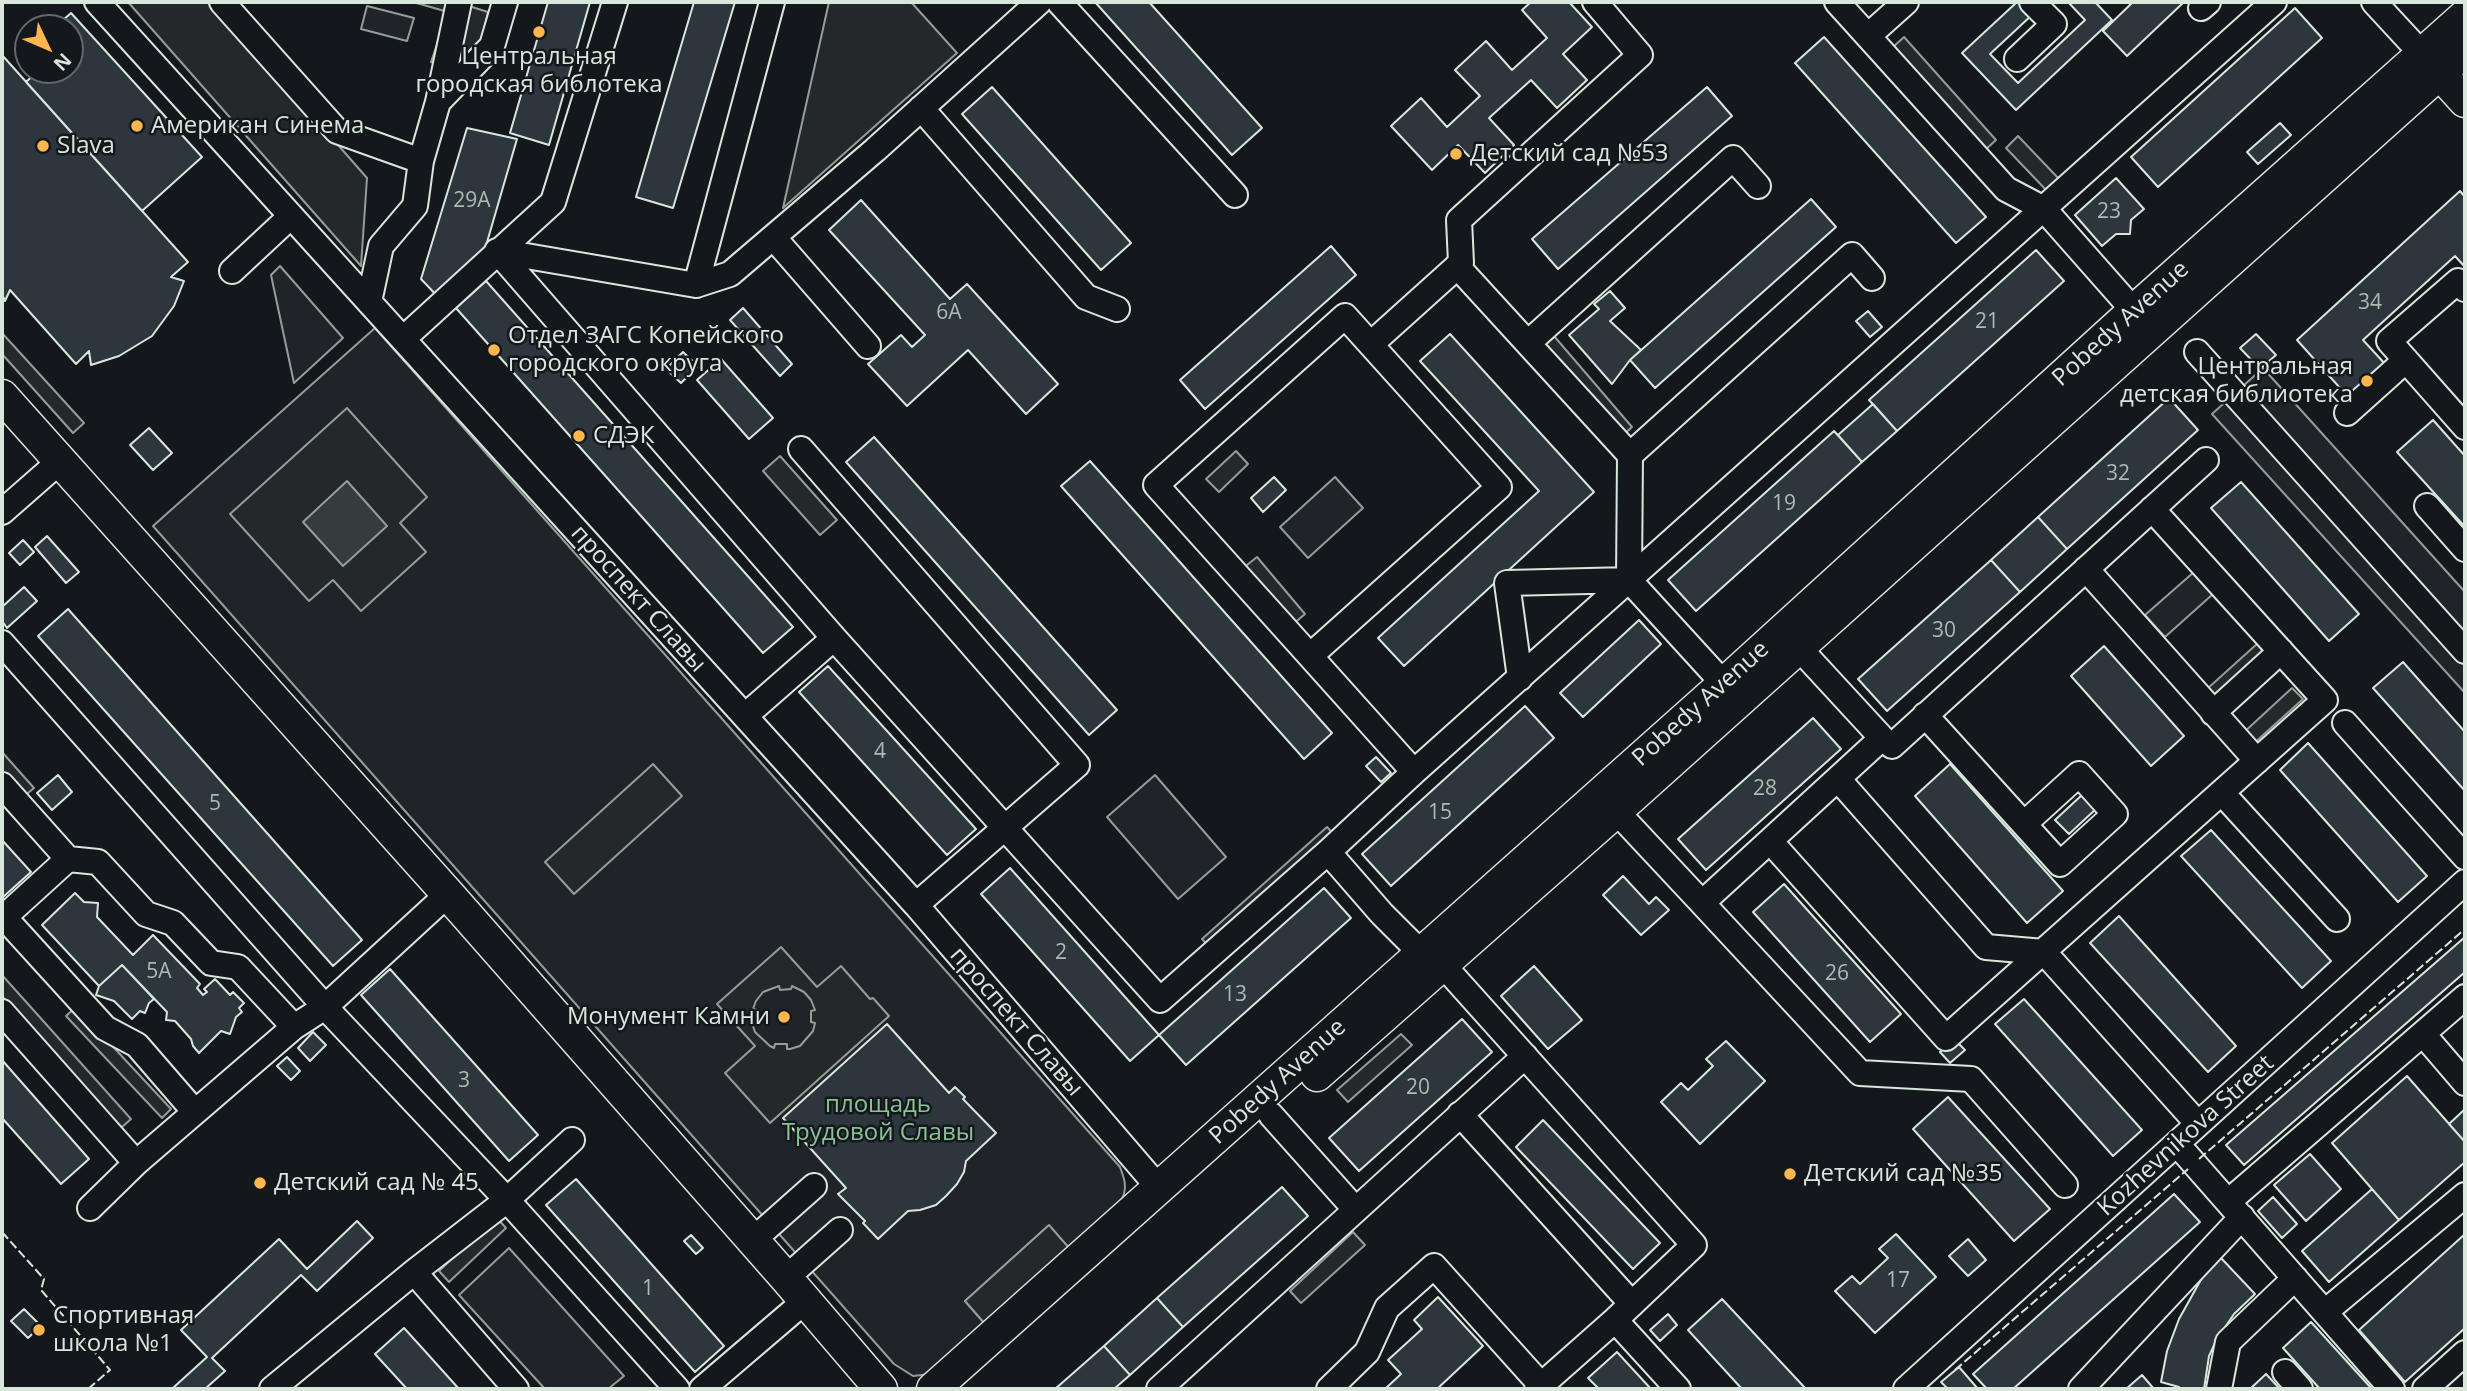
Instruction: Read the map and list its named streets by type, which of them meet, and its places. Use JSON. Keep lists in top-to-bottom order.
{
  "streets": {
    "main road": ["Pobedy Avenue"],
    "street": ["проспект Славы", "Kozhevnikova Street"]
  },
  "crossings": [
    ["Pobedy Avenue", "проспект Славы"]
  ],
  "parks": ["площадь Трудовой Славы"],
  "places": [
    "Центральная городская библотека",
    "Американ Синема",
    "Slava",
    "Детский сад №53",
    "Отдел ЗАГС Копейского городского округа",
    "Центральная детская библиотека",
    "СДЭК",
    "Монумент Камни",
    "Детский сад №35",
    "Детский сад № 45",
    "Спортивная школа №1"
  ],
  "house_numbers": [
    "29А",
    "23",
    "34",
    "6А",
    "21",
    "32",
    "19",
    "30",
    "4",
    "28",
    "5",
    "15",
    "2",
    "5А",
    "26",
    "13",
    "3",
    "20",
    "17",
    "1"
  ],
  "north": "bottom right"
}
